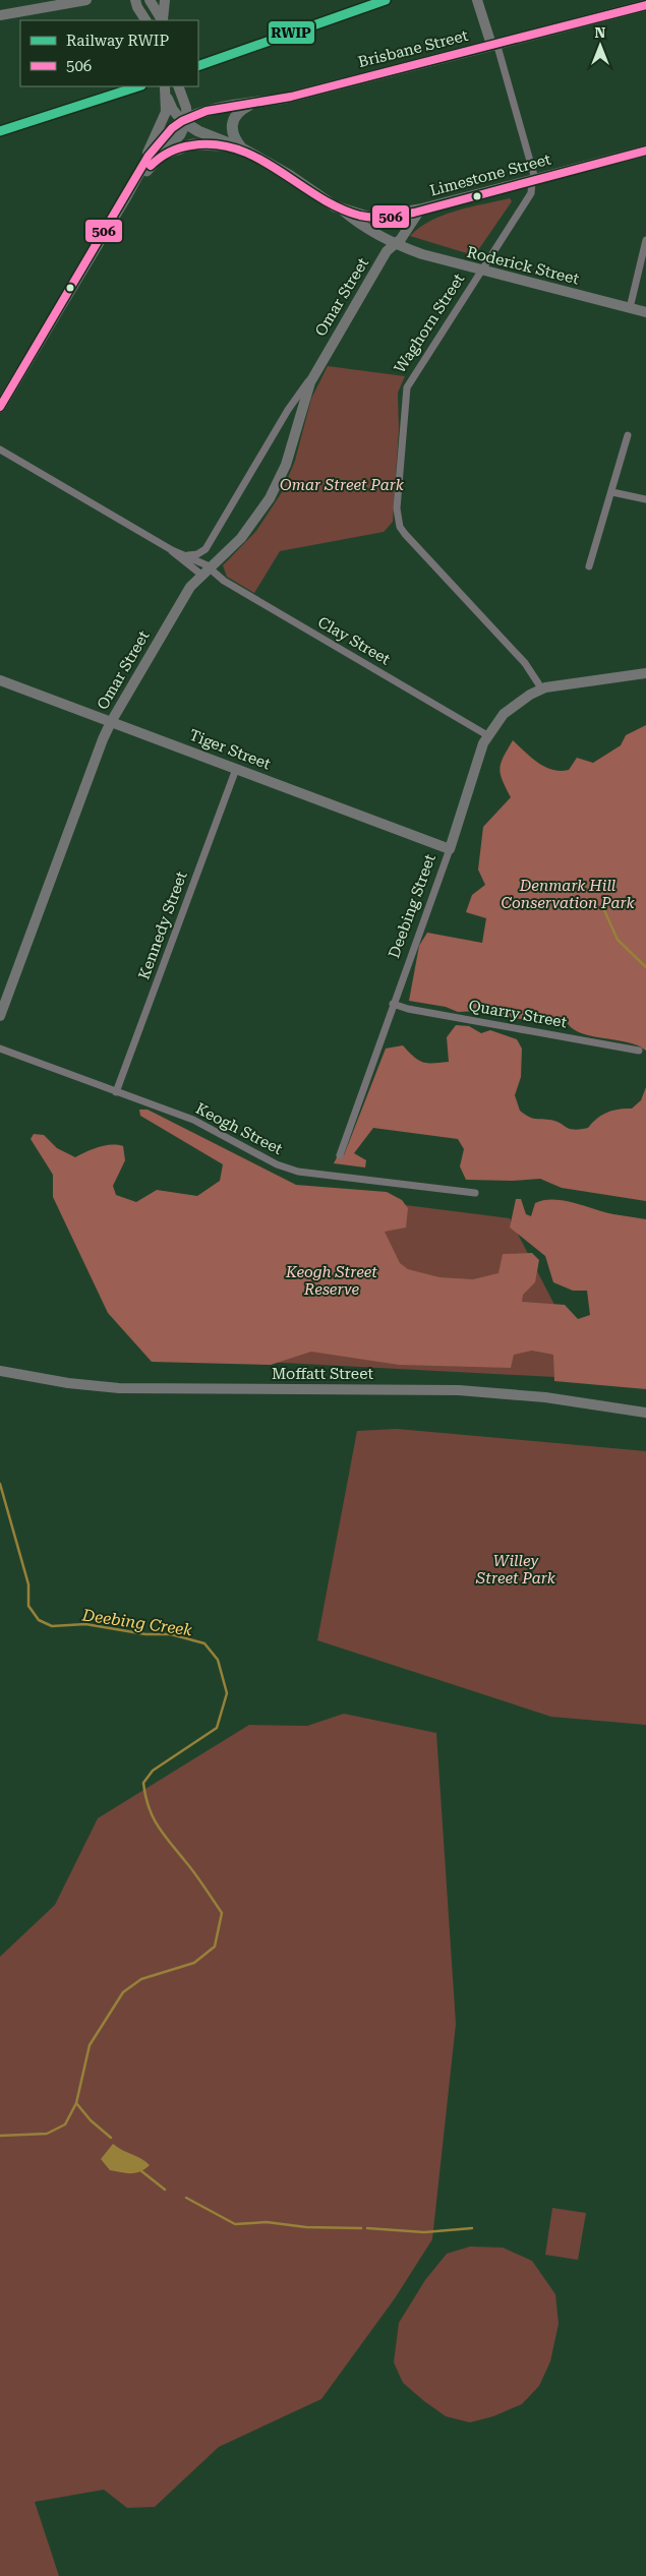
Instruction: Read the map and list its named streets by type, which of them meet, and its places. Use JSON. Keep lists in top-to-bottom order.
{
  "streets": {
    "main road": ["Brisbane Street", "Limestone Street"],
    "street": [
      "Roderick Street",
      "Omar Street",
      "Waghorn Street",
      "Clay Street",
      "Tiger Street",
      "Deebing Street",
      "Kennedy Street",
      "Quarry Street",
      "Keogh Street",
      "Moffatt Street"
    ]
  },
  "crossings": [
    ["Brisbane Street", "Limestone Street"],
    ["Limestone Street", "Roderick Street"],
    ["Limestone Street", "Omar Street"],
    ["Limestone Street", "Waghorn Street"],
    ["Roderick Street", "Omar Street"],
    ["Roderick Street", "Waghorn Street"],
    ["Omar Street", "Clay Street"],
    ["Omar Street", "Tiger Street"],
    ["Waghorn Street", "Deebing Street"],
    ["Clay Street", "Deebing Street"],
    ["Tiger Street", "Deebing Street"],
    ["Tiger Street", "Kennedy Street"],
    ["Deebing Street", "Quarry Street"],
    ["Kennedy Street", "Keogh Street"]
  ],
  "water": ["Deebing Creek"],
  "parks": [
    "Omar Street Park",
    "Denmark Hill Conservation Park",
    "Keogh Street Reserve",
    "Willey Street Park"
  ],
  "lines": ["rail line RWIP", "transit line 506"],
  "legend": ["Railway RWIP", "506"],
  "north": "top"
}
